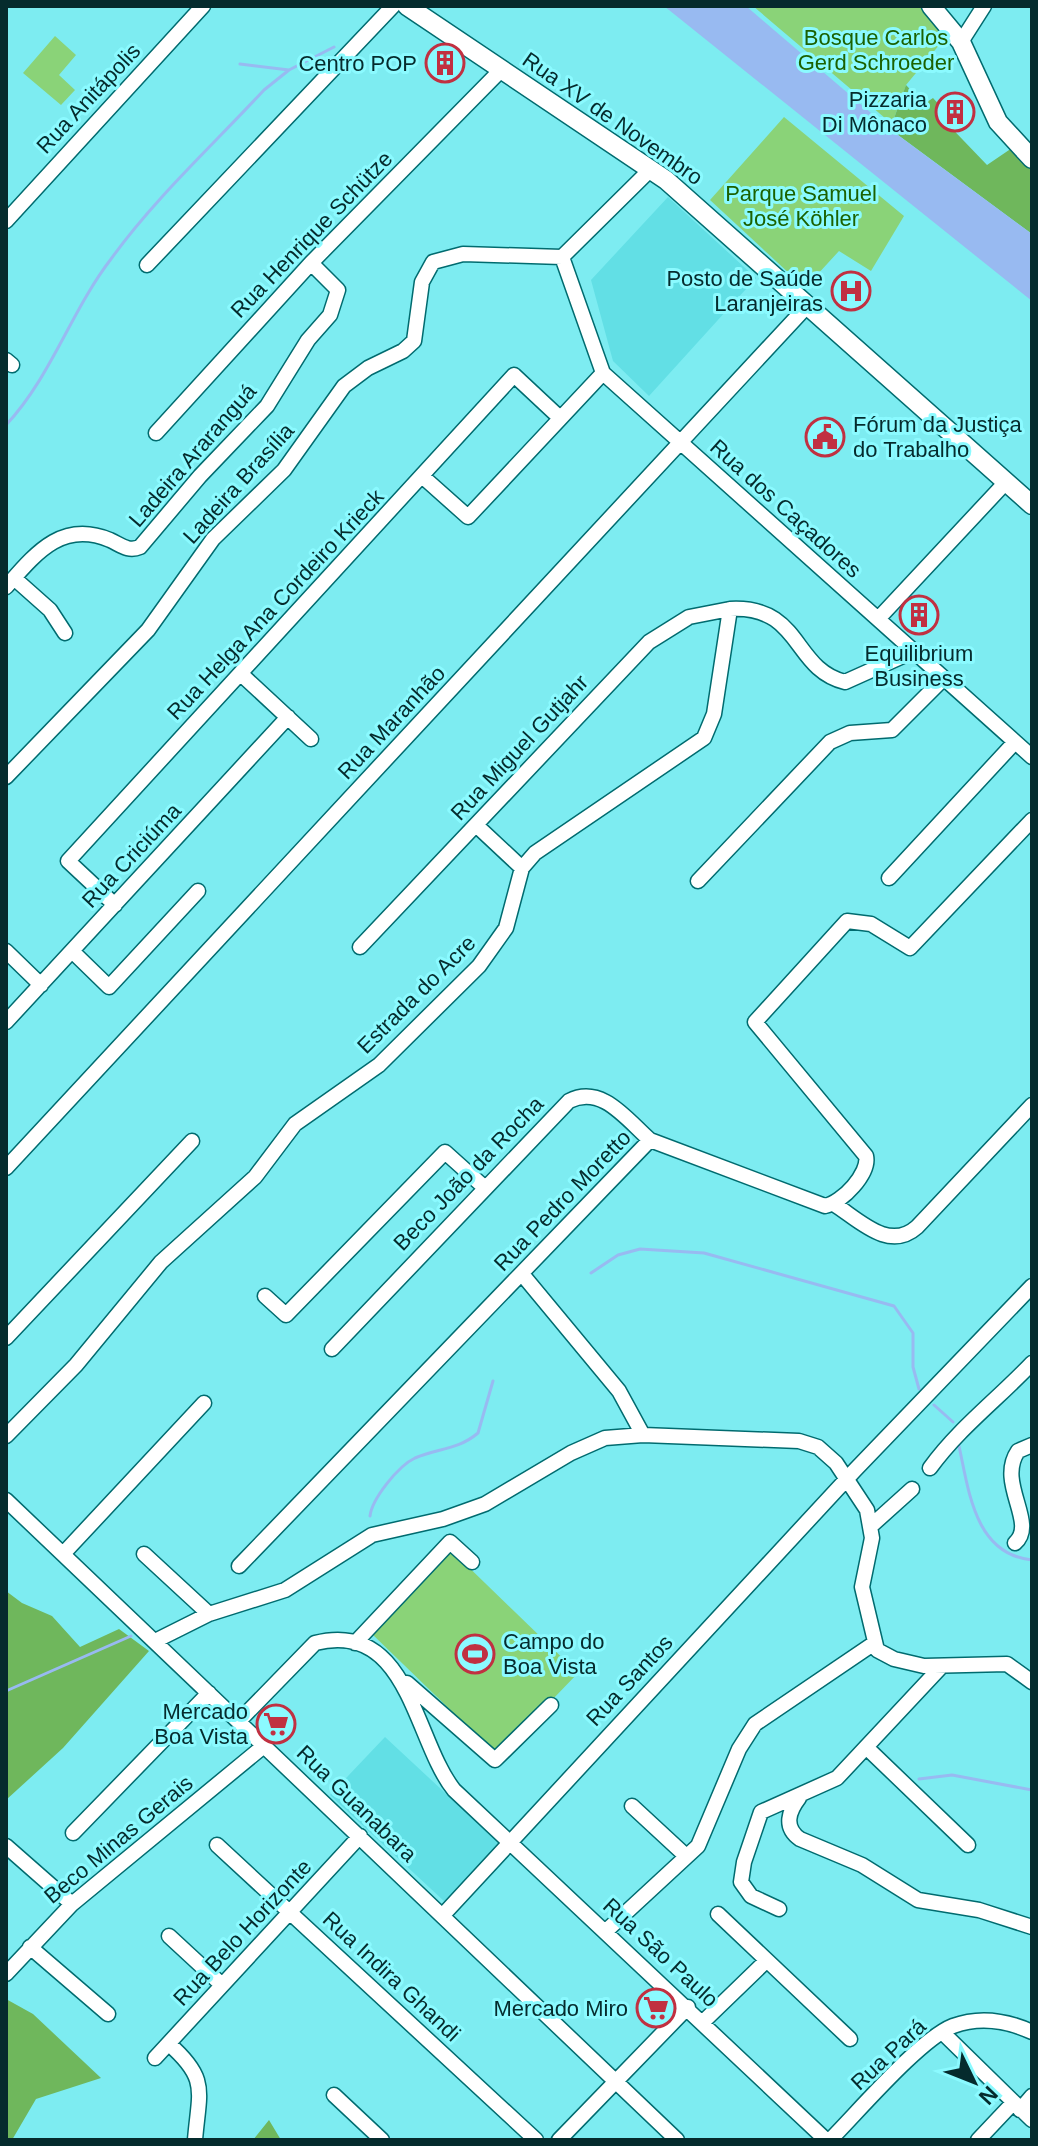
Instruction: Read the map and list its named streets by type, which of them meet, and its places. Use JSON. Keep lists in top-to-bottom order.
{
  "streets": {
    "main road": ["Rua XV de Novembro"],
    "street": [
      "Rua Anitápolis",
      "Rua Henrique Schütze",
      "Ladeira Araranguá",
      "Ladeira Brasília",
      "Rua dos Caçadores",
      "Rua Helga Ana Cordeiro Krieck",
      "Rua Maranhão",
      "Rua Miguel Gutjahr",
      "Rua Criciúma",
      "Estrada do Acre",
      "Beco João da Rocha",
      "Rua Pedro Moretto",
      "Rua Santos",
      "Rua Guanabara",
      "Beco Minas Gerais",
      "Rua Belo Horizonte",
      "Rua São Paulo",
      "Rua Indira Ghandi",
      "Rua Pará"
    ]
  },
  "crossings": [
    ["Rua XV de Novembro", "Rua Henrique Schütze"],
    ["Rua XV de Novembro", "Rua Maranhão"],
    ["Rua Henrique Schütze", "Ladeira Araranguá"],
    ["Ladeira Brasília", "Rua dos Caçadores"],
    ["Rua dos Caçadores", "Rua Maranhão"],
    ["Rua Helga Ana Cordeiro Krieck", "Rua Criciúma"],
    ["Beco João da Rocha", "Rua Pedro Moretto"],
    ["Rua Santos", "Rua Guanabara"],
    ["Rua Santos", "Rua São Paulo"],
    ["Rua Guanabara", "Beco Minas Gerais"],
    ["Rua Guanabara", "Rua Belo Horizonte"],
    ["Rua Belo Horizonte", "Rua Indira Ghandi"],
    ["Rua São Paulo", "Rua Pará"]
  ],
  "parks": ["Bosque Carlos Gerd Schroeder", "Parque Samuel José Köhler"],
  "places": {
    "building": ["Centro POP", "Pizzaria Di Mônaco", "Equilibrium Business"],
    "hospital": ["Posto de Saúde Laranjeiras"],
    "public building": ["Fórum da Justiça do Trabalho"],
    "sports": ["Campo do Boa Vista"],
    "supermarket": ["Mercado Boa Vista", "Mercado Miro"]
  },
  "north": "bottom right"
}
